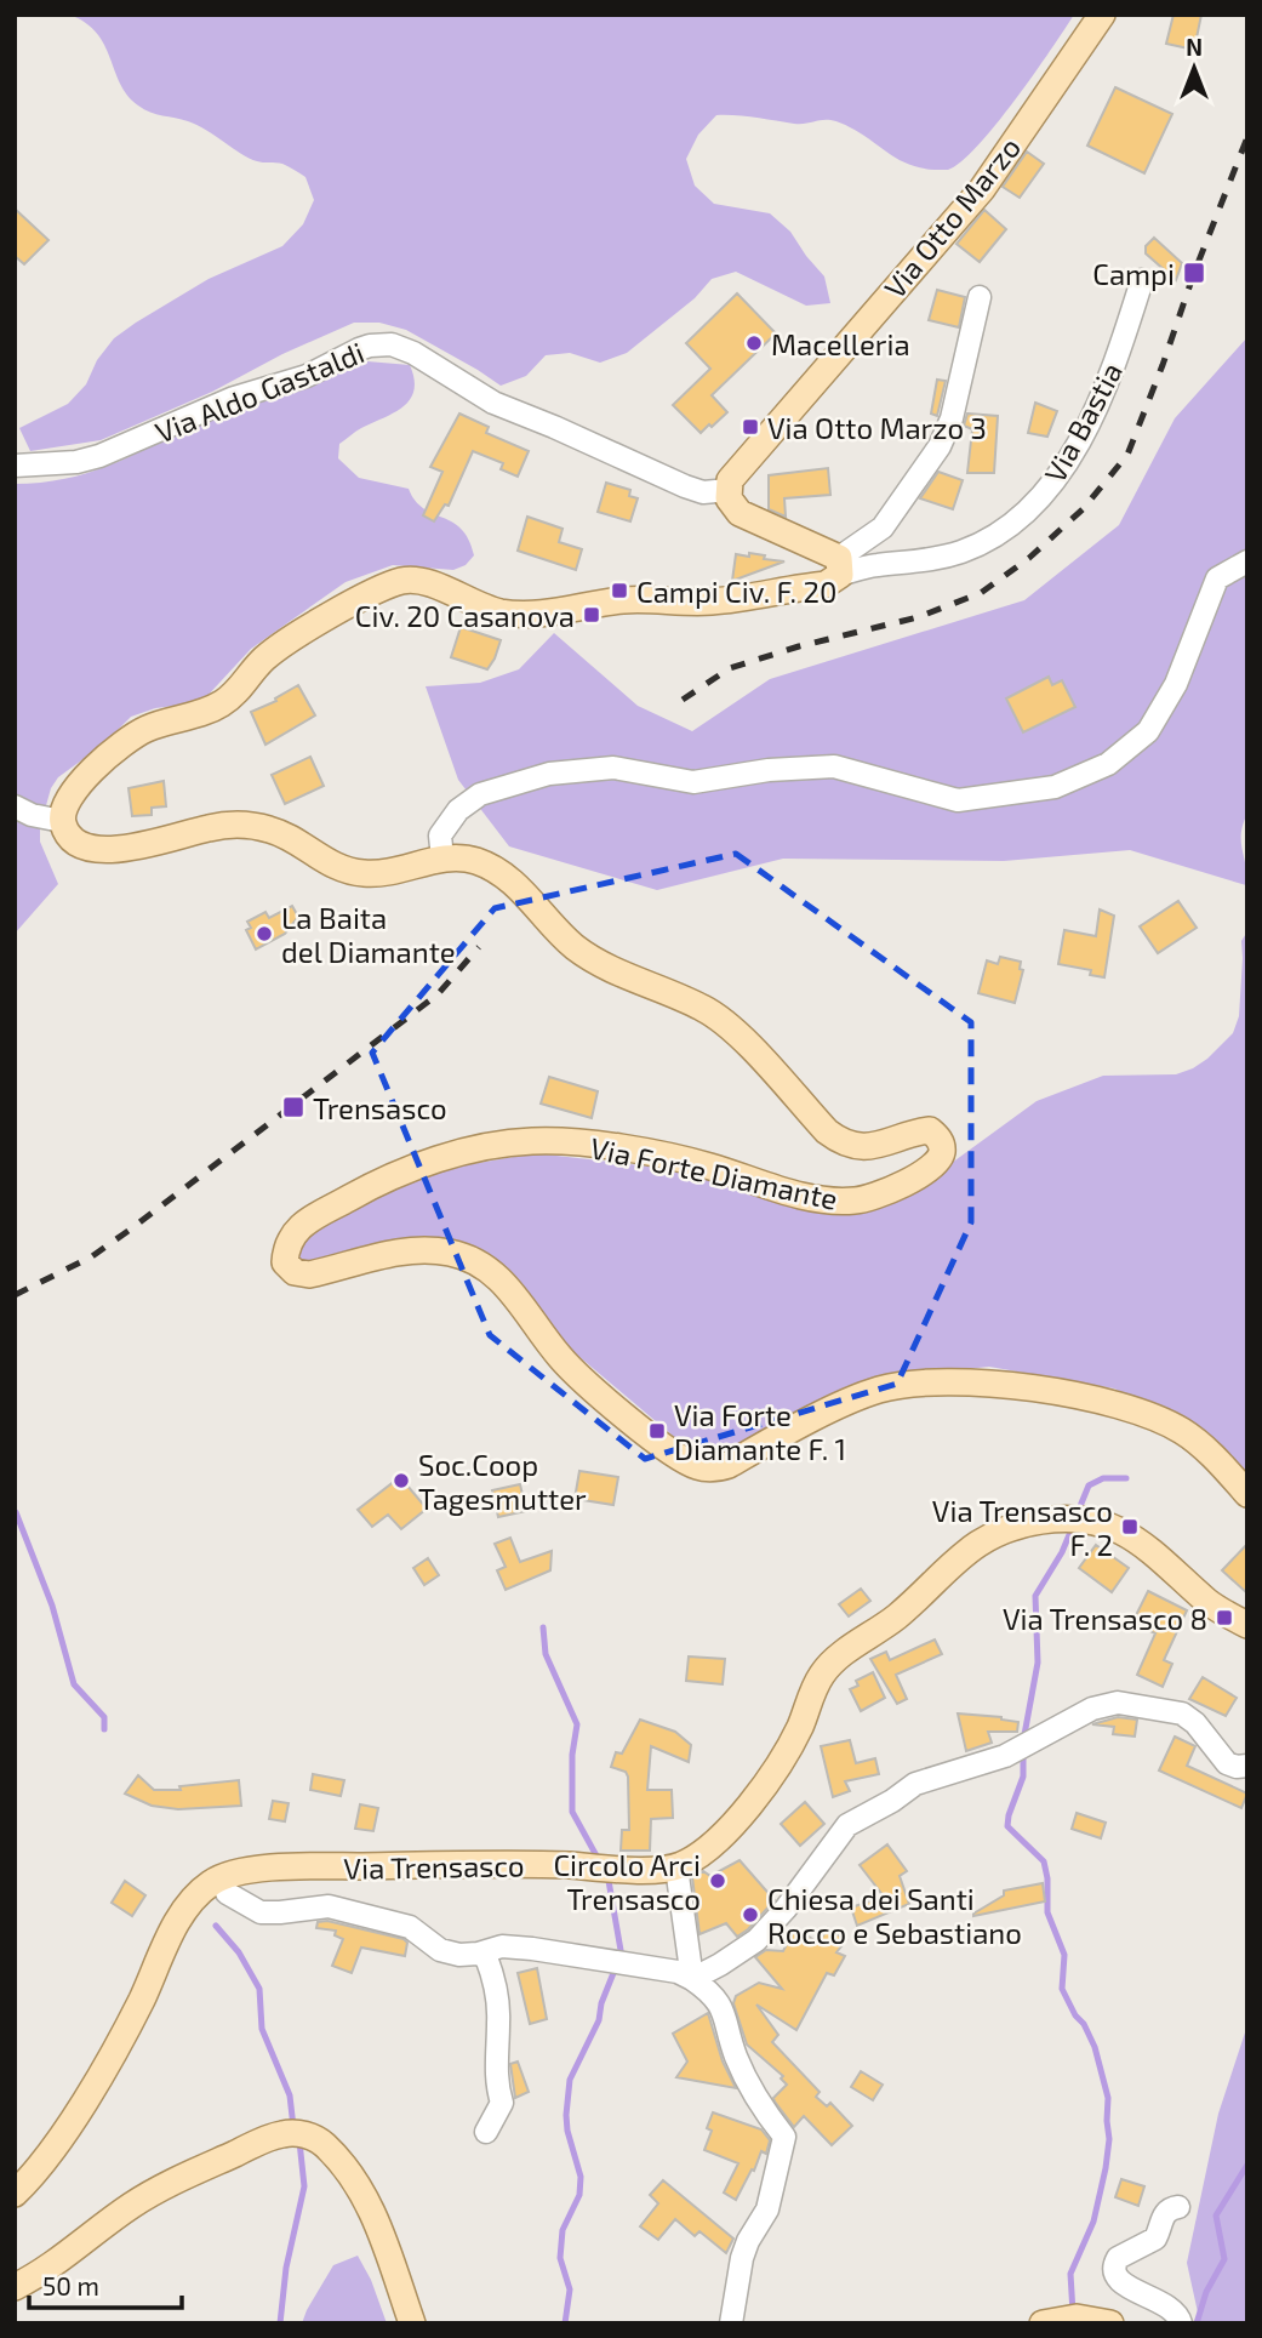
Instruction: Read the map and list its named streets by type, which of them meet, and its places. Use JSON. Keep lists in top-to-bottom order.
{
  "streets": {
    "main road": ["Via Otto Marzo", "Via Forte Diamante", "Via Trensasco"],
    "street": ["Via Aldo Gastaldi", "Via Bastia"]
  },
  "crossings": [
    ["Via Otto Marzo", "Via Aldo Gastaldi"]
  ],
  "places": {
    "transit": [
      "Campi",
      "Via Otto Marzo 3",
      "Campi Civ. F. 20",
      "Civ. 20 Casanova",
      "Trensasco",
      "Via Forte Diamante F. 1",
      "Via Trensasco F. 2",
      "Via Trensasco 8"
    ],
    "other": [
      "Macelleria",
      "La Baita del Diamante",
      "Soc.Coop Tagesmutter",
      "Circolo Arci Trensasco",
      "Chiesa dei Santi Rocco e Sebastiano"
    ]
  },
  "scale_bar": "50 m",
  "north": "top"
}
